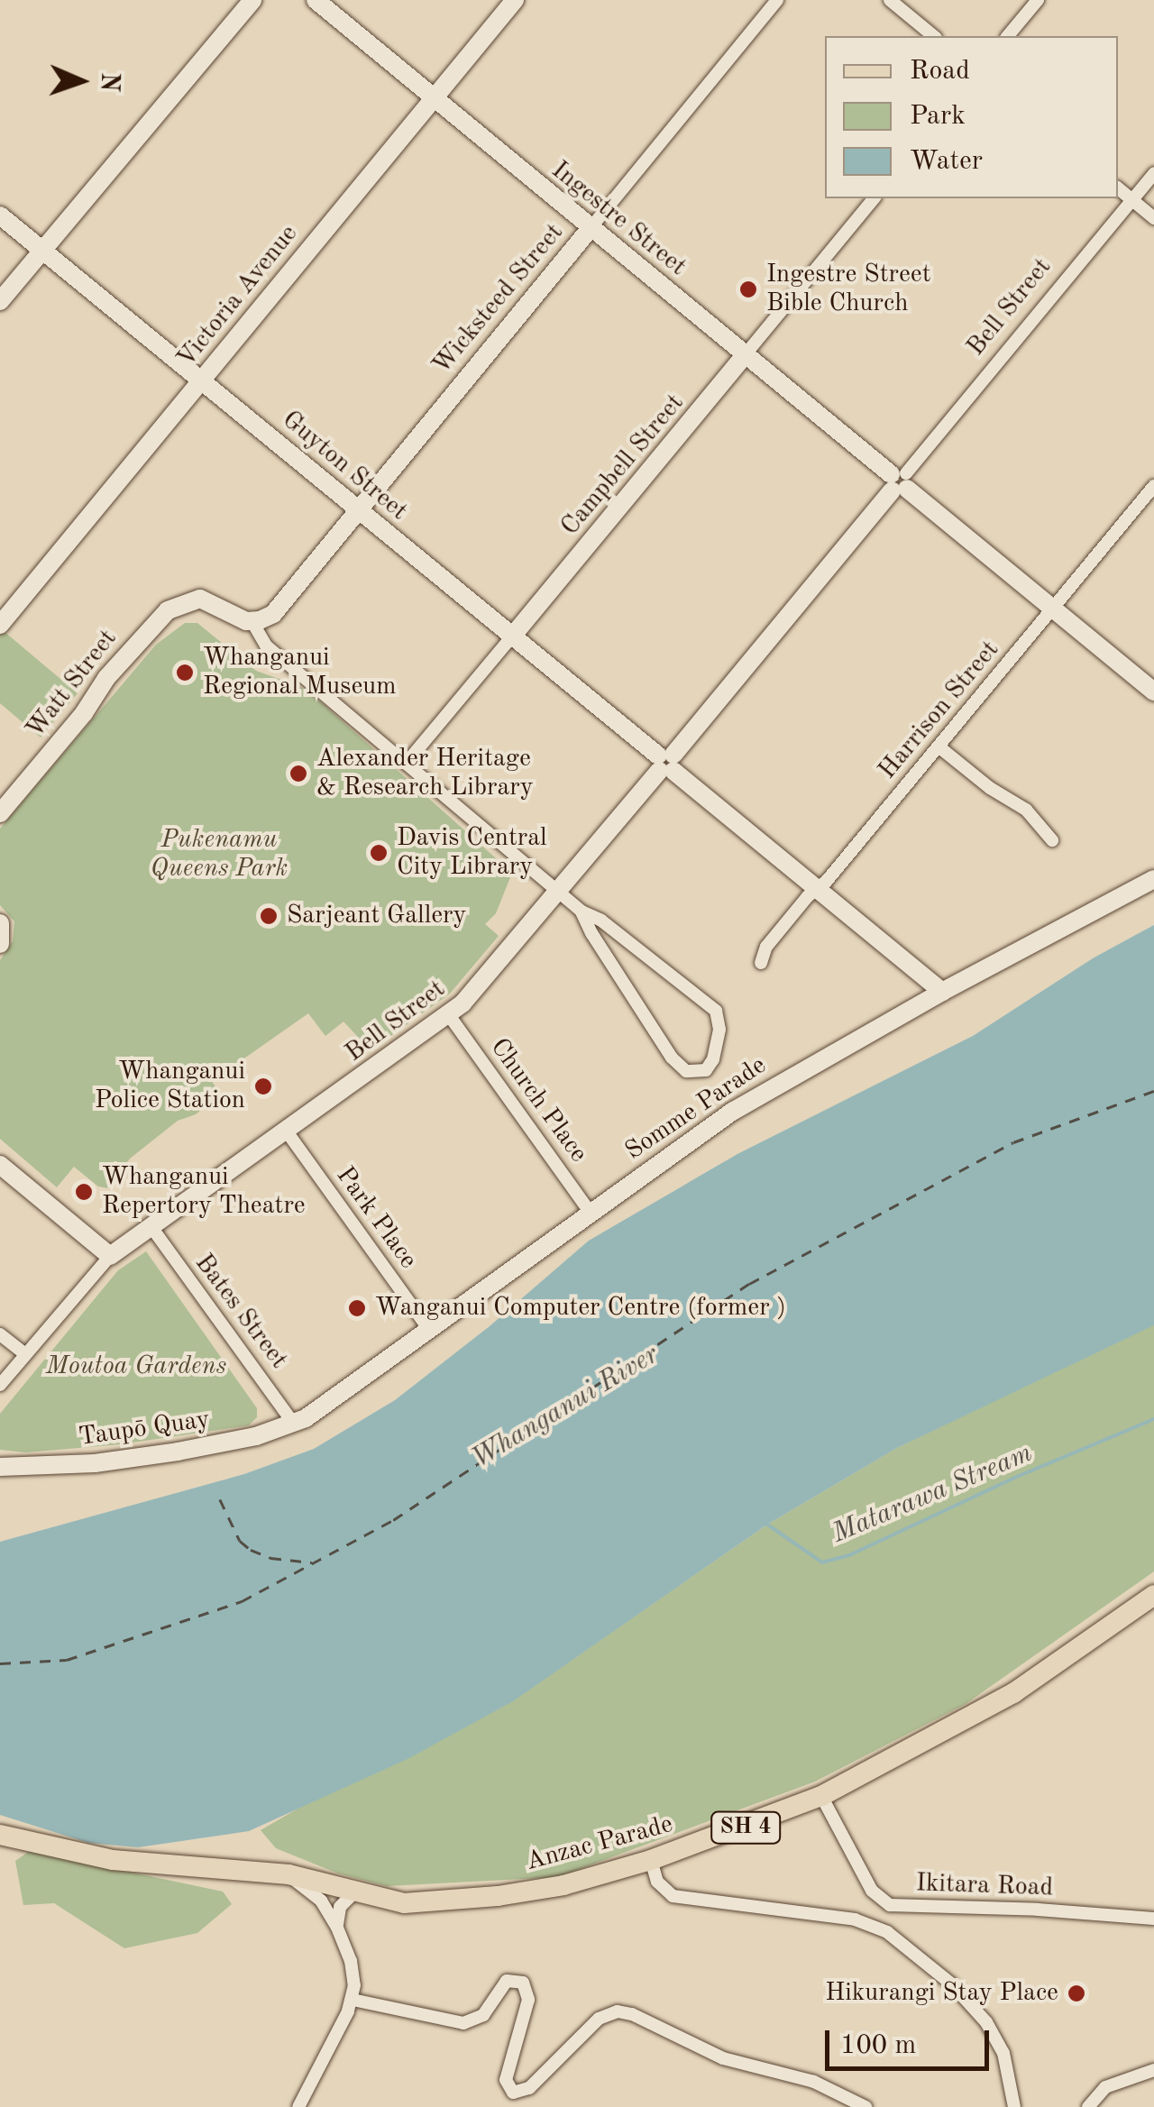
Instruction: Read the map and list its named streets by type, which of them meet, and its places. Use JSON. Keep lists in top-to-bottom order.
{
  "streets": {
    "main road": ["SH 4", "Anzac Parade"],
    "street": [
      "Ingestre Street",
      "Victoria Avenue",
      "Wicksteed Street",
      "Bell Street",
      "Campbell Street",
      "Guyton Street",
      "Watt Street",
      "Harrison Street",
      "Church Place",
      "Somme Parade",
      "Park Place",
      "Bates Street",
      "Taupō Quay",
      "Ikitara Road"
    ]
  },
  "crossings": [
    ["Ingestre Street", "Victoria Avenue"],
    ["Ingestre Street", "Wicksteed Street"],
    ["Ingestre Street", "Bell Street"],
    ["Ingestre Street", "Campbell Street"],
    ["Ingestre Street", "Harrison Street"],
    ["Victoria Avenue", "Guyton Street"],
    ["Wicksteed Street", "Guyton Street"],
    ["Wicksteed Street", "Watt Street"],
    ["Bell Street", "Guyton Street"],
    ["Bell Street", "Church Place"],
    ["Bell Street", "Park Place"],
    ["Bell Street", "Bates Street"],
    ["Campbell Street", "Guyton Street"],
    ["Guyton Street", "Harrison Street"],
    ["Guyton Street", "Somme Parade"],
    ["Church Place", "Somme Parade"],
    ["Somme Parade", "Park Place"],
    ["Somme Parade", "Bates Street"],
    ["Somme Parade", "Taupō Quay"],
    ["Bates Street", "Taupō Quay"],
    ["Anzac Parade", "Ikitara Road"]
  ],
  "water": ["Whanganui River", "Matarawa Stream"],
  "parks": ["Pukenamu Queens Park", "Moutoa Gardens"],
  "places": [
    "Ingestre Street Bible Church",
    "Whanganui Regional Museum",
    "Alexander Heritage & Research Library",
    "Davis Central City Library",
    "Sarjeant Gallery",
    "Whanganui Police Station",
    "Whanganui Repertory Theatre",
    "Wanganui Computer Centre (former )",
    "Hikurangi Stay Place"
  ],
  "legend": ["Road", "Park", "Water"],
  "scale_bar": "100 m",
  "north": "right"
}
